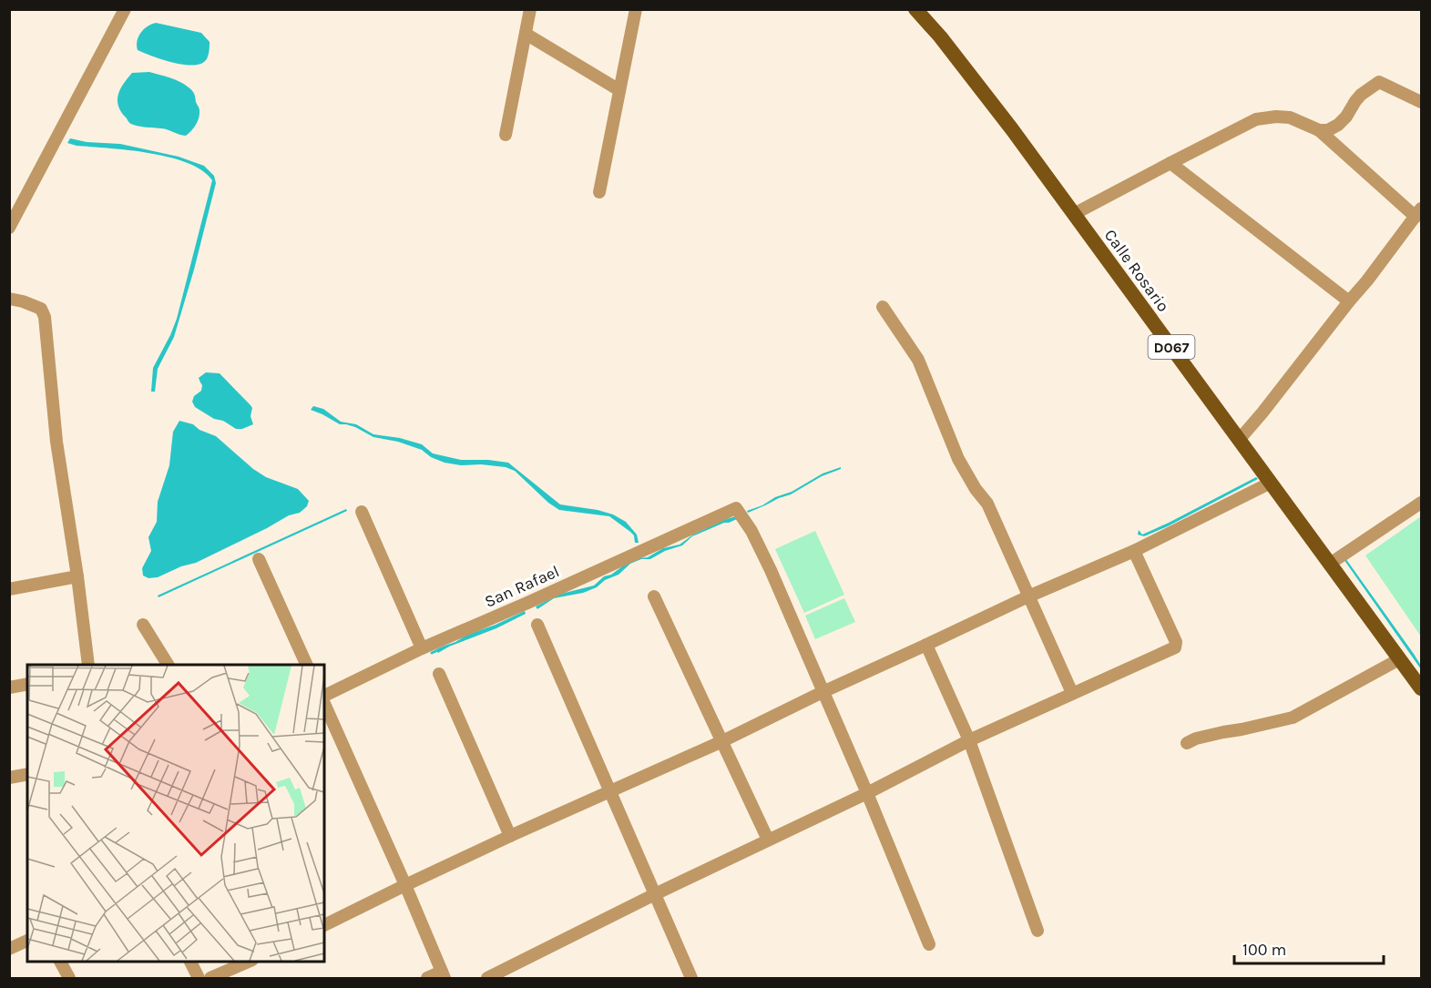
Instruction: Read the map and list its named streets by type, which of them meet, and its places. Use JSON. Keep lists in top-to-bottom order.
{
  "streets": {
    "main road": ["Calle Rosario", "D067"],
    "street": ["San Rafael"]
  },
  "scale_bar": "100 m"
}
